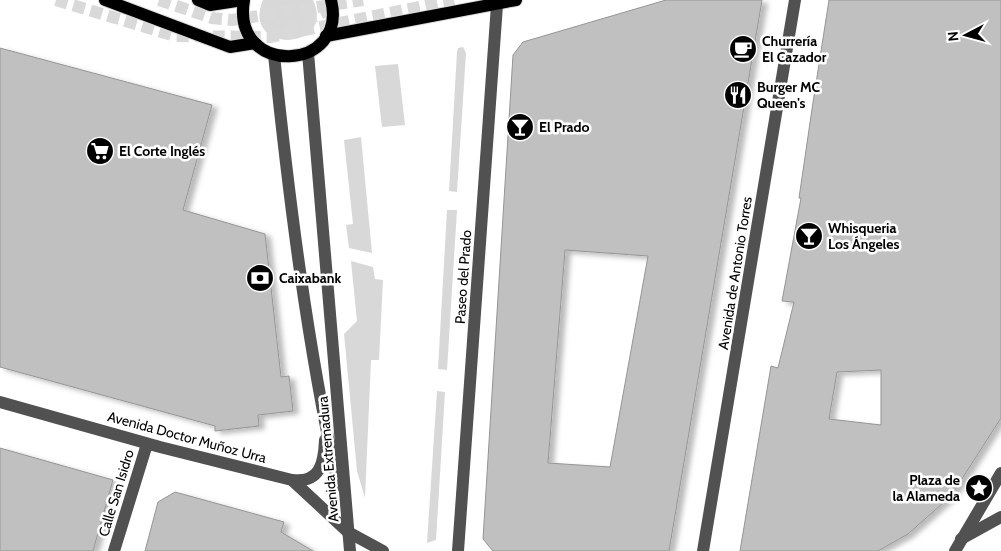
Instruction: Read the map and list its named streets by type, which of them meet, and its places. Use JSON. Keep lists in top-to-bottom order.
{
  "streets": {
    "street": [
      "Avenida de Antonio Torres",
      "Paseo del Prado",
      "Avenida Doctor Muñoz Urra",
      "Avenida Extremadura",
      "Calle San Isidro"
    ]
  },
  "crossings": [
    ["Avenida Doctor Muñoz Urra", "Avenida Extremadura"],
    ["Avenida Doctor Muñoz Urra", "Calle San Isidro"]
  ],
  "places": {
    "cafe": ["Churrería El Cazador"],
    "restaurant": ["Burger MC Queen's"],
    "bar": ["El Prado", "Whisqueria Los Ángeles"],
    "supermarket": ["El Corte Inglés"],
    "bank": ["Caixabank"],
    "place": ["Plaza de la Alameda"]
  },
  "north": "left"
}
